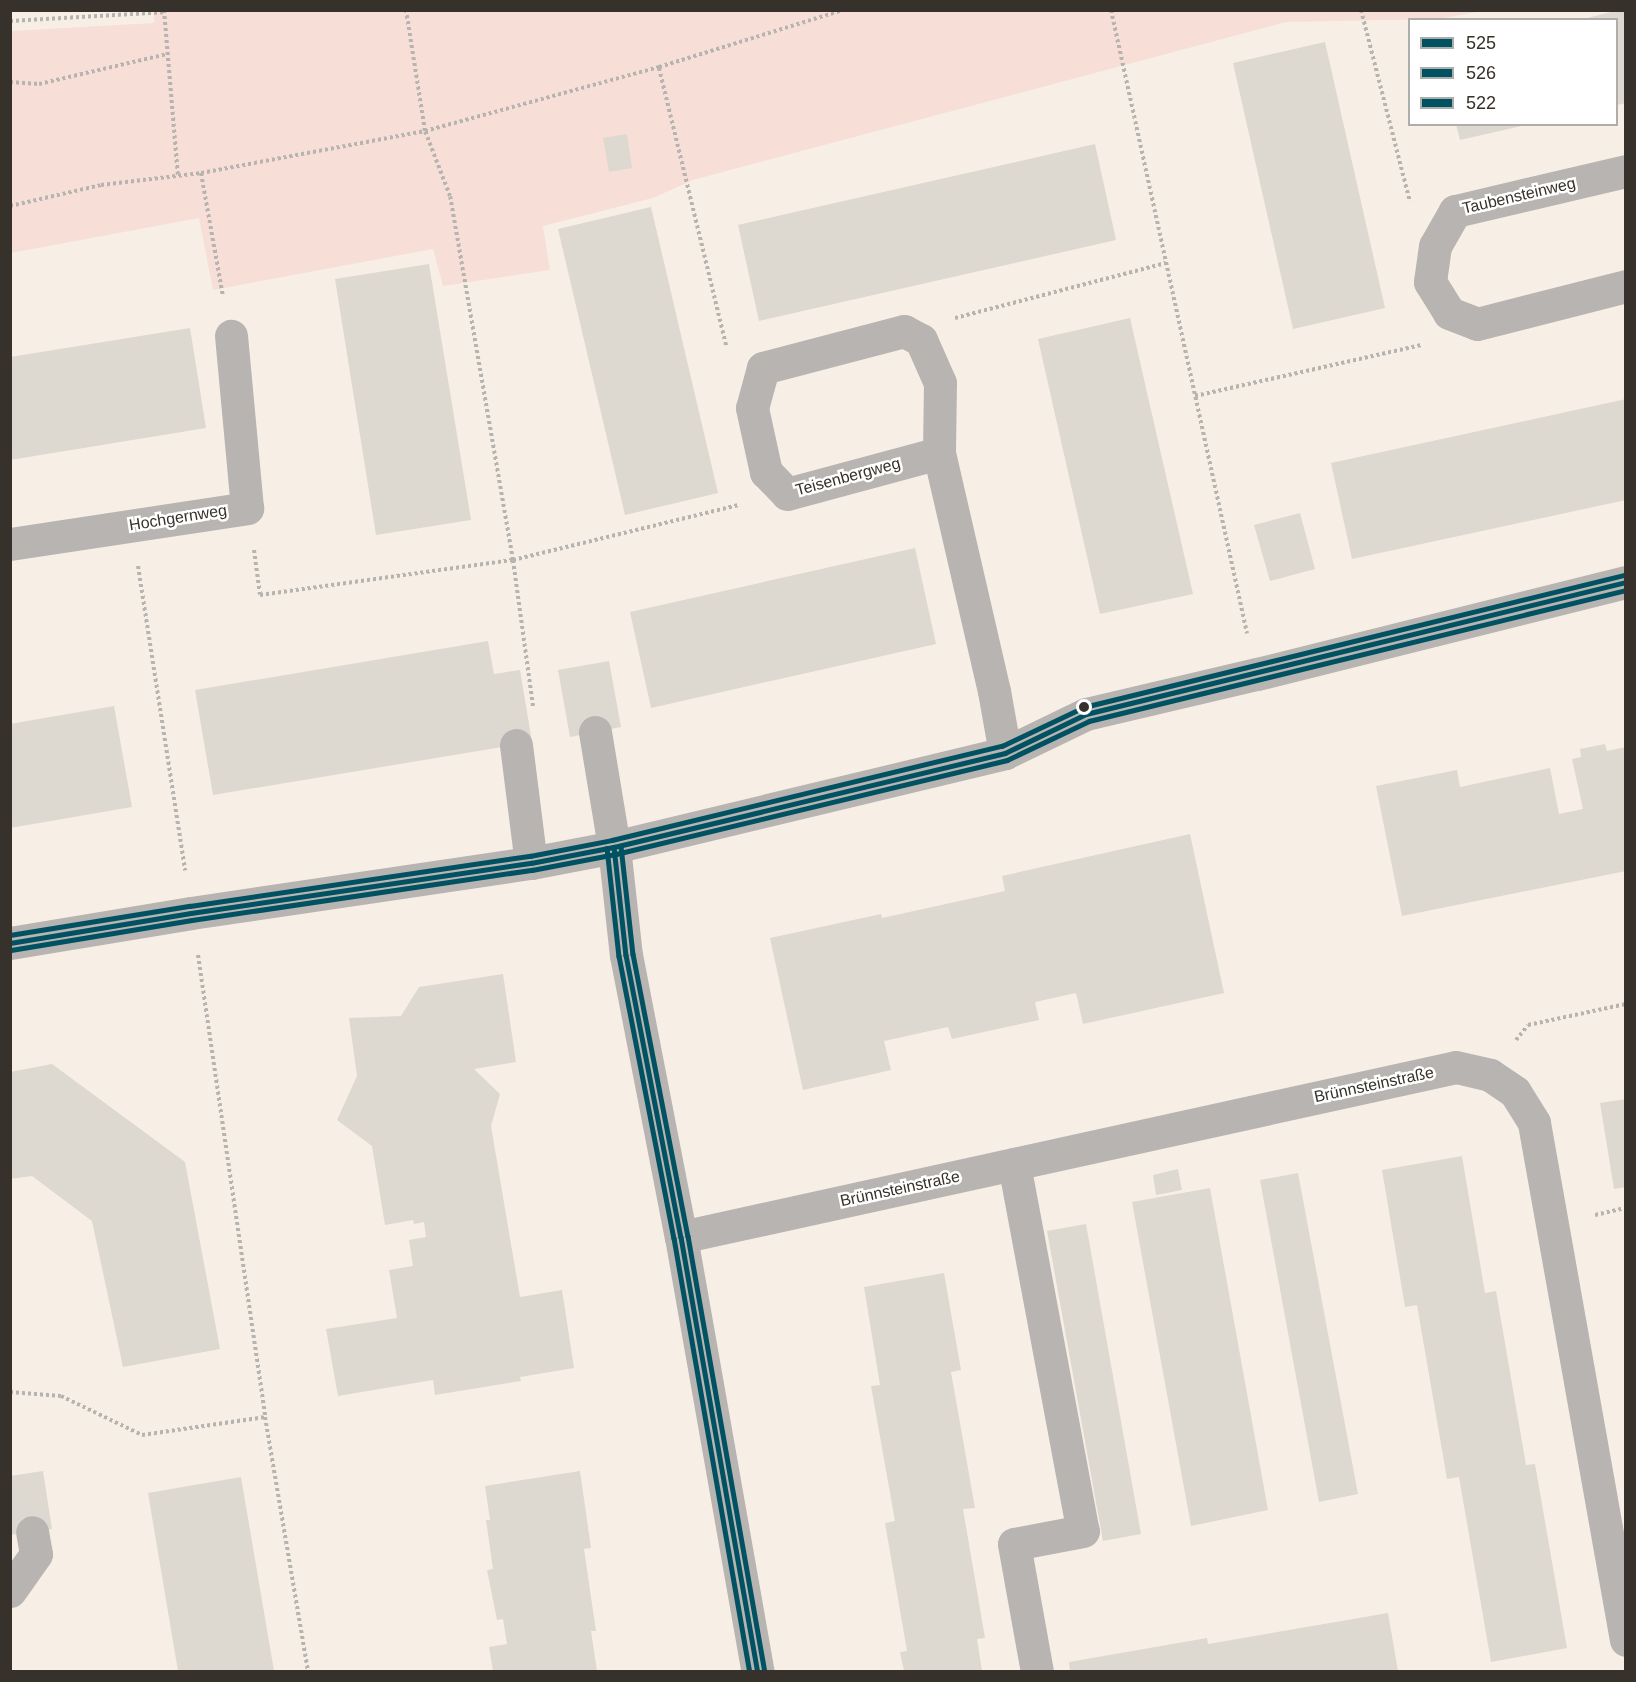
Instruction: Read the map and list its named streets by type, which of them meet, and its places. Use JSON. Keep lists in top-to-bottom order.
{
  "streets": {
    "street": [
      "Taubensteinweg",
      "Teisenbergweg",
      "Hochgernweg",
      "Brünnsteinstraße"
    ]
  },
  "lines": ["transit line 522", "transit line 525", "transit line 526"],
  "legend": ["525", "526", "522"]
}
